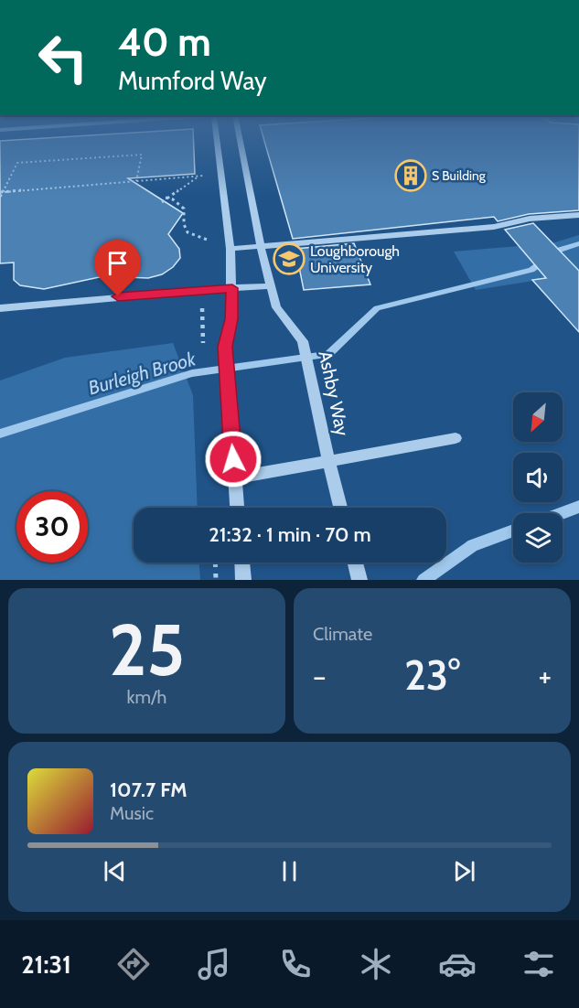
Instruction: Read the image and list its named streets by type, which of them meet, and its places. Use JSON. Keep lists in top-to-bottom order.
{
  "streets": {
    "street": ["Ashby Way"]
  },
  "water": ["Burleigh Brook"],
  "places": {
    "building": ["S Building"],
    "school or university": ["Loughborough University"]
  },
  "north": "bottom left",
  "page": {
    "turn": ["40 m", "Mumford Way"],
    "limit": "30",
    "trip": "21:32 · 1 min · 70 m",
    "tile": [
      ["25", "km/h"],
      "Climate"
    ],
    "heat": ["−", "23°", "+"],
    "song": ["107.7 FM", "Music"],
    "tabs": "21:31"
  }
}
